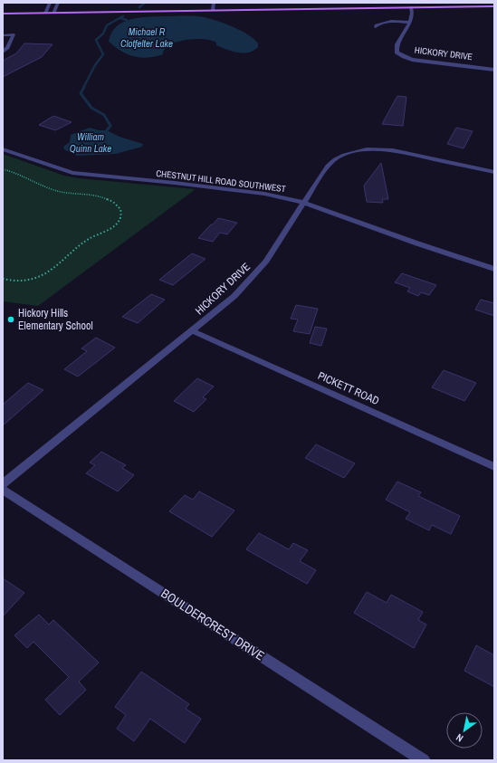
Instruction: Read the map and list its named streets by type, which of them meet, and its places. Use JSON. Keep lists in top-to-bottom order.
{
  "streets": {
    "street": [
      "HICKORY DRIVE",
      "CHESTNUT HILL ROAD SOUTHWEST",
      "PICKETT ROAD",
      "BOULDERCREST DRIVE"
    ]
  },
  "crossings": [
    ["HICKORY DRIVE", "CHESTNUT HILL ROAD SOUTHWEST"],
    ["HICKORY DRIVE", "PICKETT ROAD"]
  ],
  "water": ["Michael R Clotfelter Lake", "William Quinn Lake"],
  "places": ["Hickory Hills Elementary School"],
  "north": "bottom left"
}
